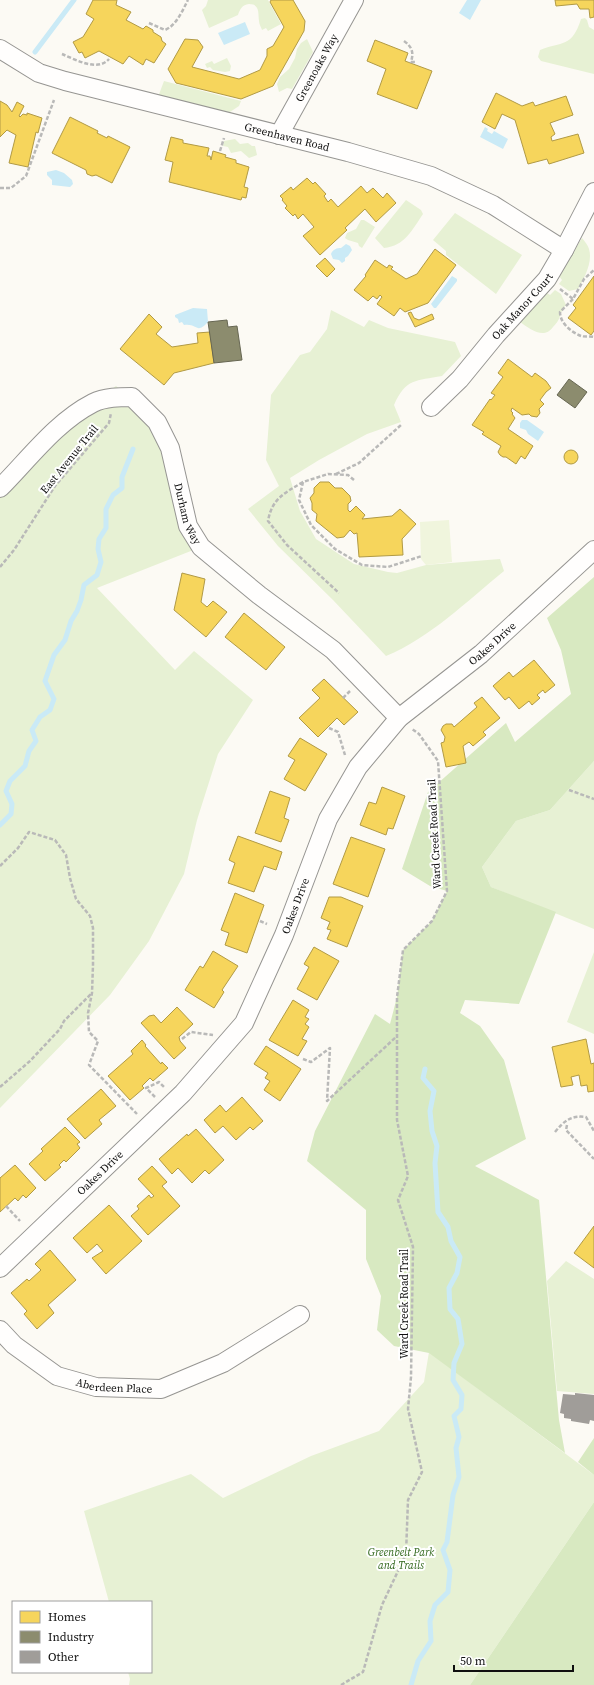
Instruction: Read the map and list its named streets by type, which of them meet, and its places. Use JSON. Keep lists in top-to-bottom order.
{
  "streets": {
    "street": [
      "Greenoaks Way",
      "Greenhaven Road",
      "Oak Manor Court",
      "Durham Way",
      "Oakes Drive",
      "Aberdeen Place"
    ],
    "path": ["East Avenue Trail", "Ward Creek Road Trail"]
  },
  "crossings": [
    ["Greenoaks Way", "Greenhaven Road"],
    ["Greenhaven Road", "Oak Manor Court"],
    ["East Avenue Trail", "Durham Way"],
    ["Durham Way", "Oakes Drive"],
    ["Durham Way", "Ward Creek Road Trail"],
    ["Oakes Drive", "Ward Creek Road Trail"]
  ],
  "parks": ["Greenbelt Park and Trails"],
  "legend": ["Homes", "Industry", "Other"],
  "scale_bar": "50 m"
}
